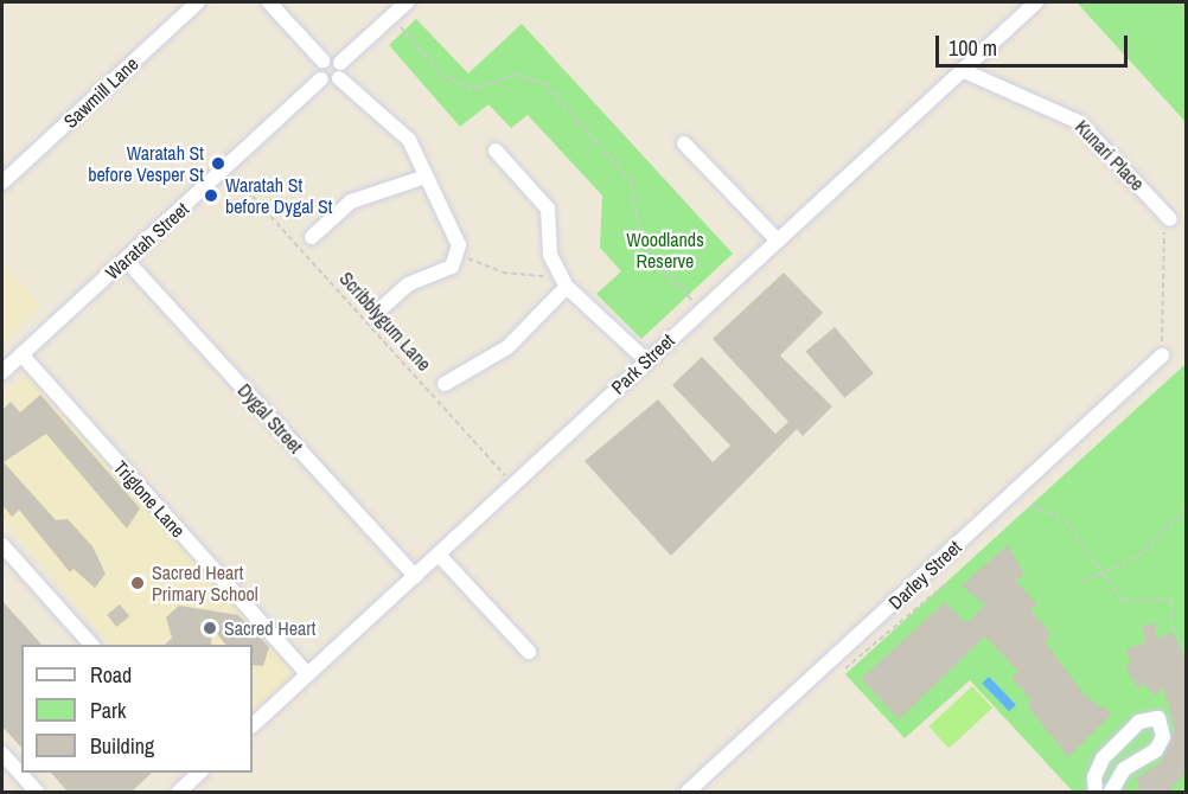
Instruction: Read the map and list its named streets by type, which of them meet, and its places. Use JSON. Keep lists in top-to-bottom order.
{
  "streets": {
    "street": [
      "Sawmill Lane",
      "Kunari Place",
      "Waratah Street",
      "Park Street",
      "Dygal Street",
      "Triglone Lane",
      "Darley Street"
    ],
    "path": ["Scribblygum Lane"]
  },
  "crossings": [
    ["Kunari Place", "Park Street"],
    ["Waratah Street", "Dygal Street"],
    ["Waratah Street", "Triglone Lane"],
    ["Scribblygum Lane", "Park Street"],
    ["Park Street", "Dygal Street"],
    ["Park Street", "Triglone Lane"]
  ],
  "parks": ["Woodlands Reserve"],
  "places": [
    "Waratah St before Vesper St",
    "Waratah St before Dygal St",
    "Sacred Heart Primary School",
    "Sacred Heart"
  ],
  "legend": ["Road", "Park", "Building"],
  "scale_bar": "100 m"
}
